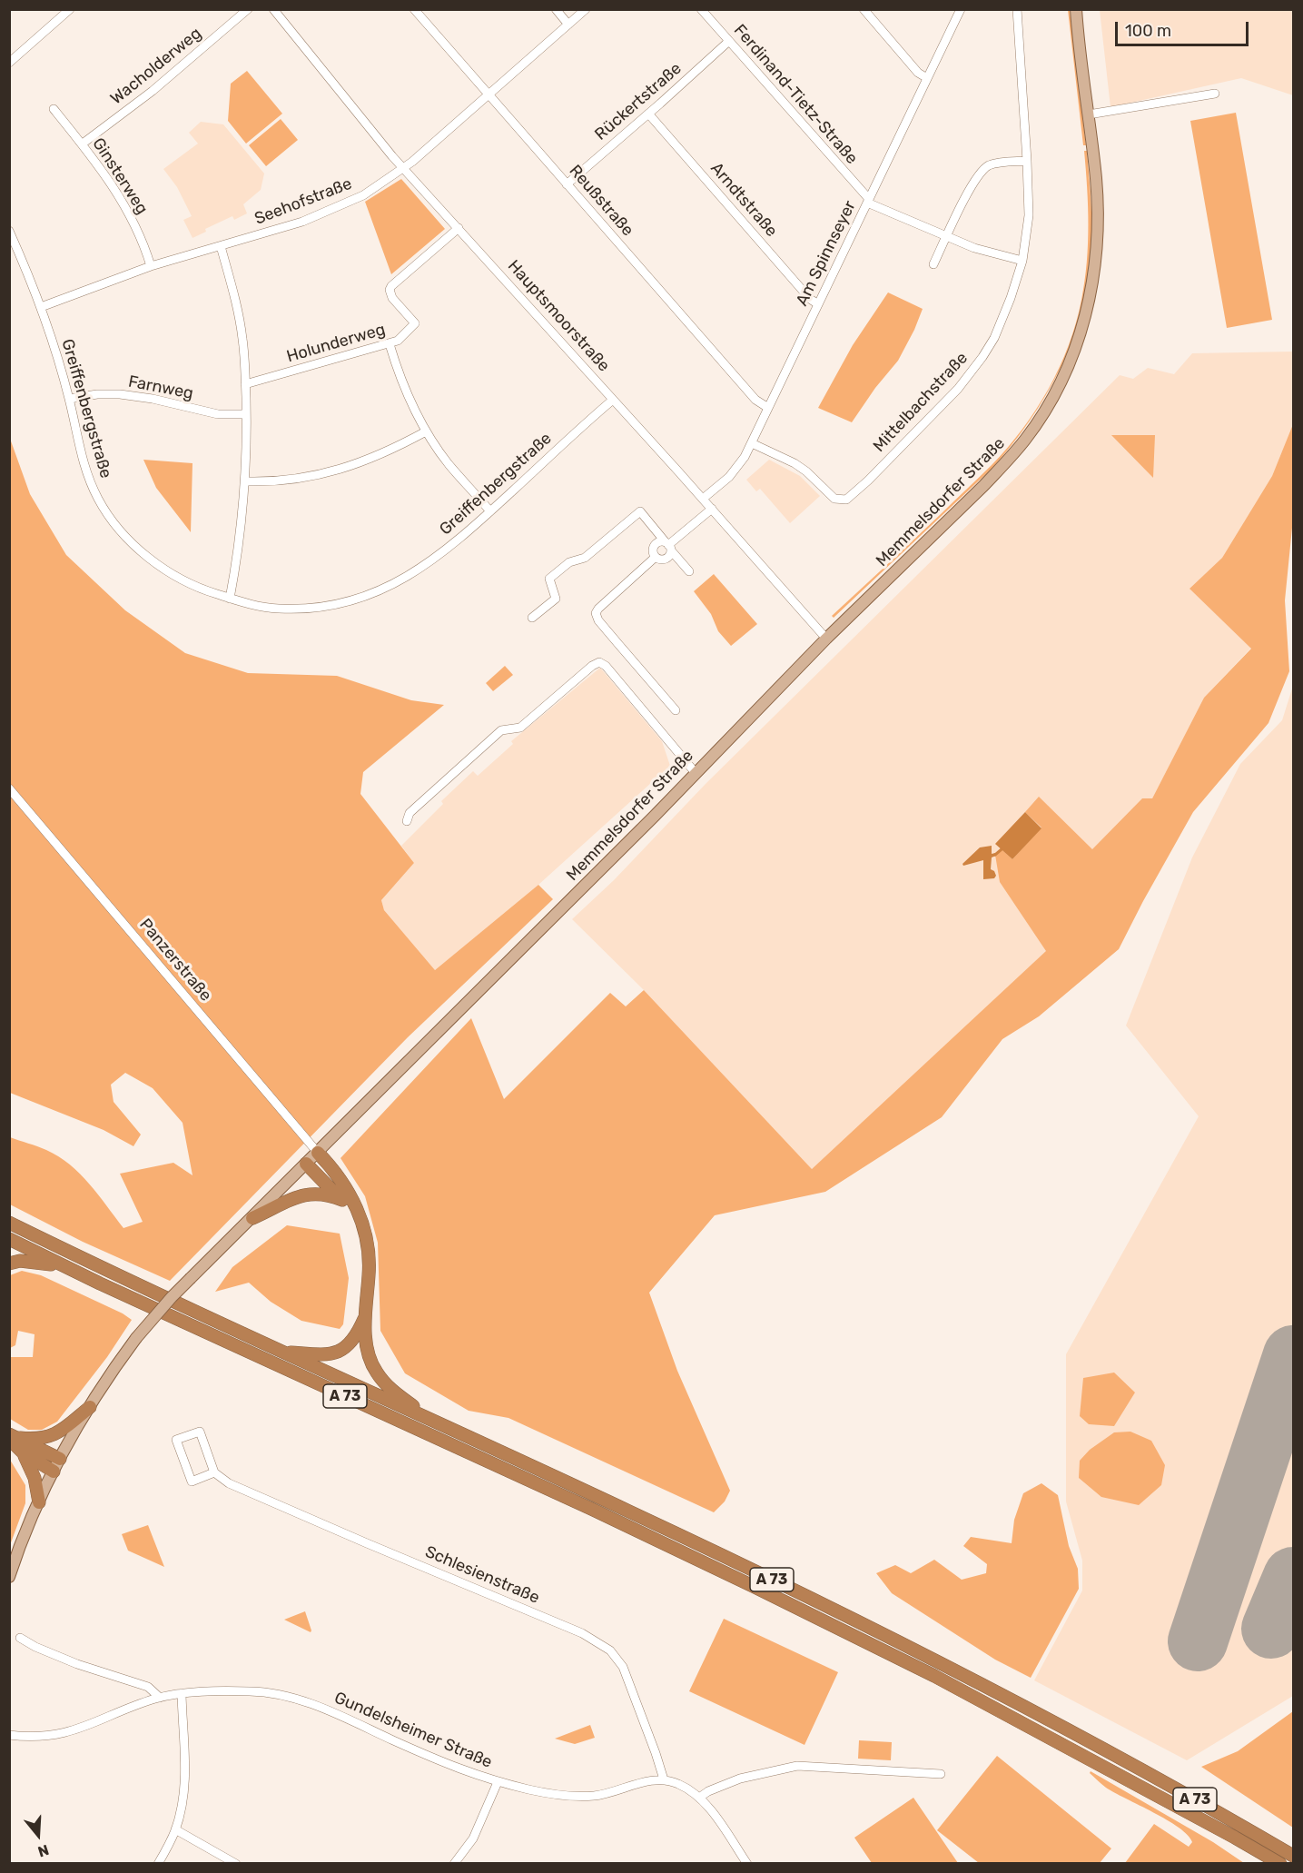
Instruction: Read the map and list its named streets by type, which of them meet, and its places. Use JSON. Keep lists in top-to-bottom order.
{
  "streets": {
    "highway": ["A 73"],
    "main road": ["Memmelsdorfer Straße"],
    "street": [
      "Wacholderweg",
      "Ferdinand-Tietz-Straße",
      "Rückertstraße",
      "Ginsterweg",
      "Arndtstraße",
      "Reußstraße",
      "Seehofstraße",
      "Am Spinnseyer",
      "Hauptsmoorstraße",
      "Holunderweg",
      "Farnweg",
      "Mittelbachstraße",
      "Greiffenbergstraße",
      "Panzerstraße",
      "Schlesienstraße",
      "Gundelsheimer Straße"
    ]
  },
  "crossings": [
    ["Wacholderweg", "Ginsterweg"],
    ["Ferdinand-Tietz-Straße", "Rückertstraße"],
    ["Ferdinand-Tietz-Straße", "Am Spinnseyer"],
    ["Rückertstraße", "Arndtstraße"],
    ["Rückertstraße", "Reußstraße"],
    ["Ginsterweg", "Seehofstraße"],
    ["Arndtstraße", "Am Spinnseyer"],
    ["Reußstraße", "Seehofstraße"],
    ["Reußstraße", "Am Spinnseyer"],
    ["Seehofstraße", "Hauptsmoorstraße"],
    ["Seehofstraße", "Greiffenbergstraße"],
    ["Am Spinnseyer", "Hauptsmoorstraße"],
    ["Am Spinnseyer", "Mittelbachstraße"],
    ["Hauptsmoorstraße", "Holunderweg"],
    ["Hauptsmoorstraße", "Greiffenbergstraße"],
    ["Hauptsmoorstraße", "Memmelsdorfer Straße"],
    ["Farnweg", "Greiffenbergstraße"],
    ["Memmelsdorfer Straße", "Panzerstraße"],
    ["Schlesienstraße", "Gundelsheimer Straße"]
  ],
  "scale_bar": "100 m",
  "north": "bottom"
}
